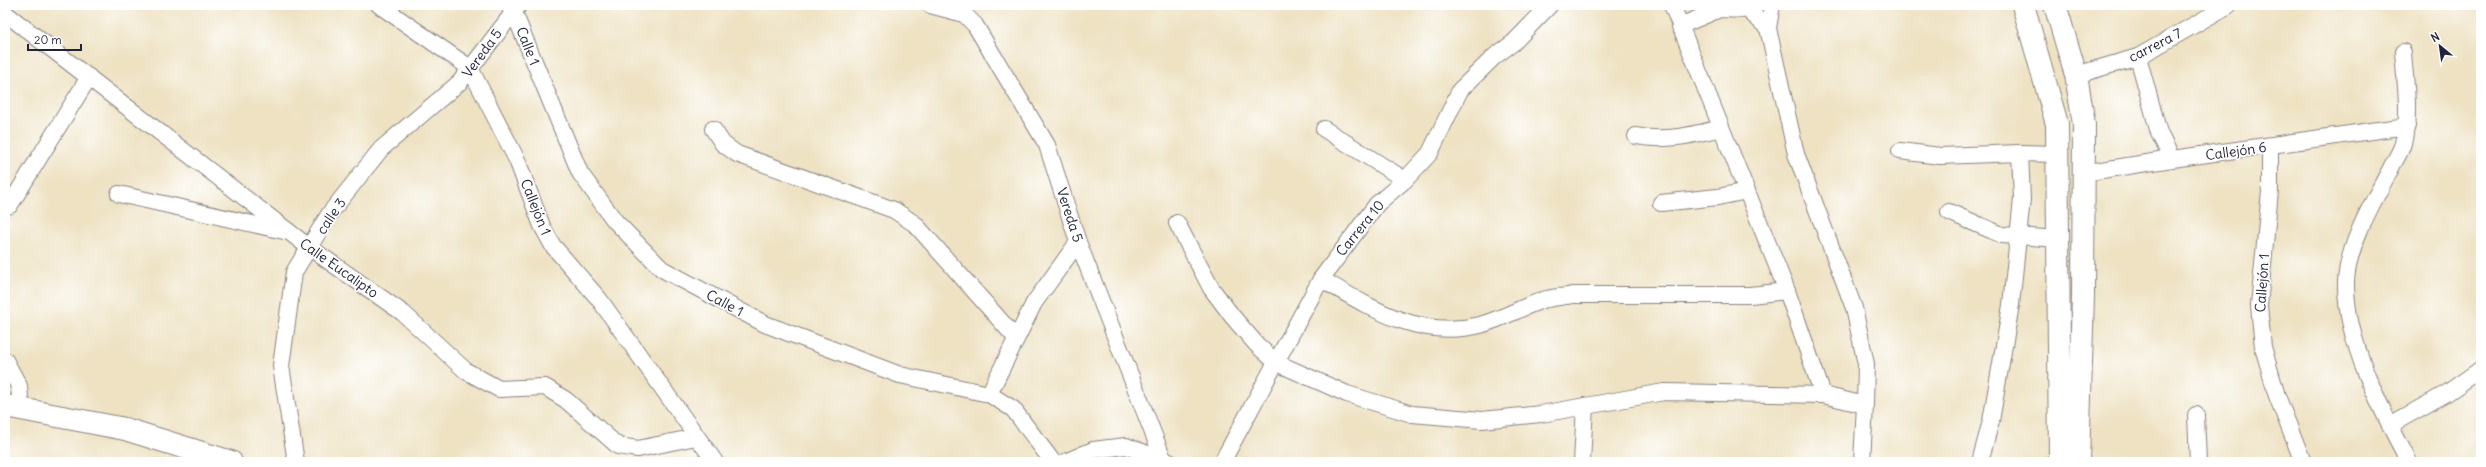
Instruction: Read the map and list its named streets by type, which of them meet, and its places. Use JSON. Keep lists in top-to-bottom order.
{
  "streets": {
    "street": [
      "carrera 7",
      "Calle 1",
      "Vereda 5",
      "Callejón 6",
      "Callejón 1",
      "calle 3",
      "Carrera 10",
      "Calle Eucalipto"
    ]
  },
  "crossings": [
    ["Calle 1", "Vereda 5"],
    ["Vereda 5", "Callejón 1"],
    ["Vereda 5", "calle 3"],
    ["Callejón 6", "Callejón 1"],
    ["Callejón 1", "Calle Eucalipto"],
    ["calle 3", "Calle Eucalipto"]
  ],
  "scale_bar": "20 m",
  "north": "top left"
}
